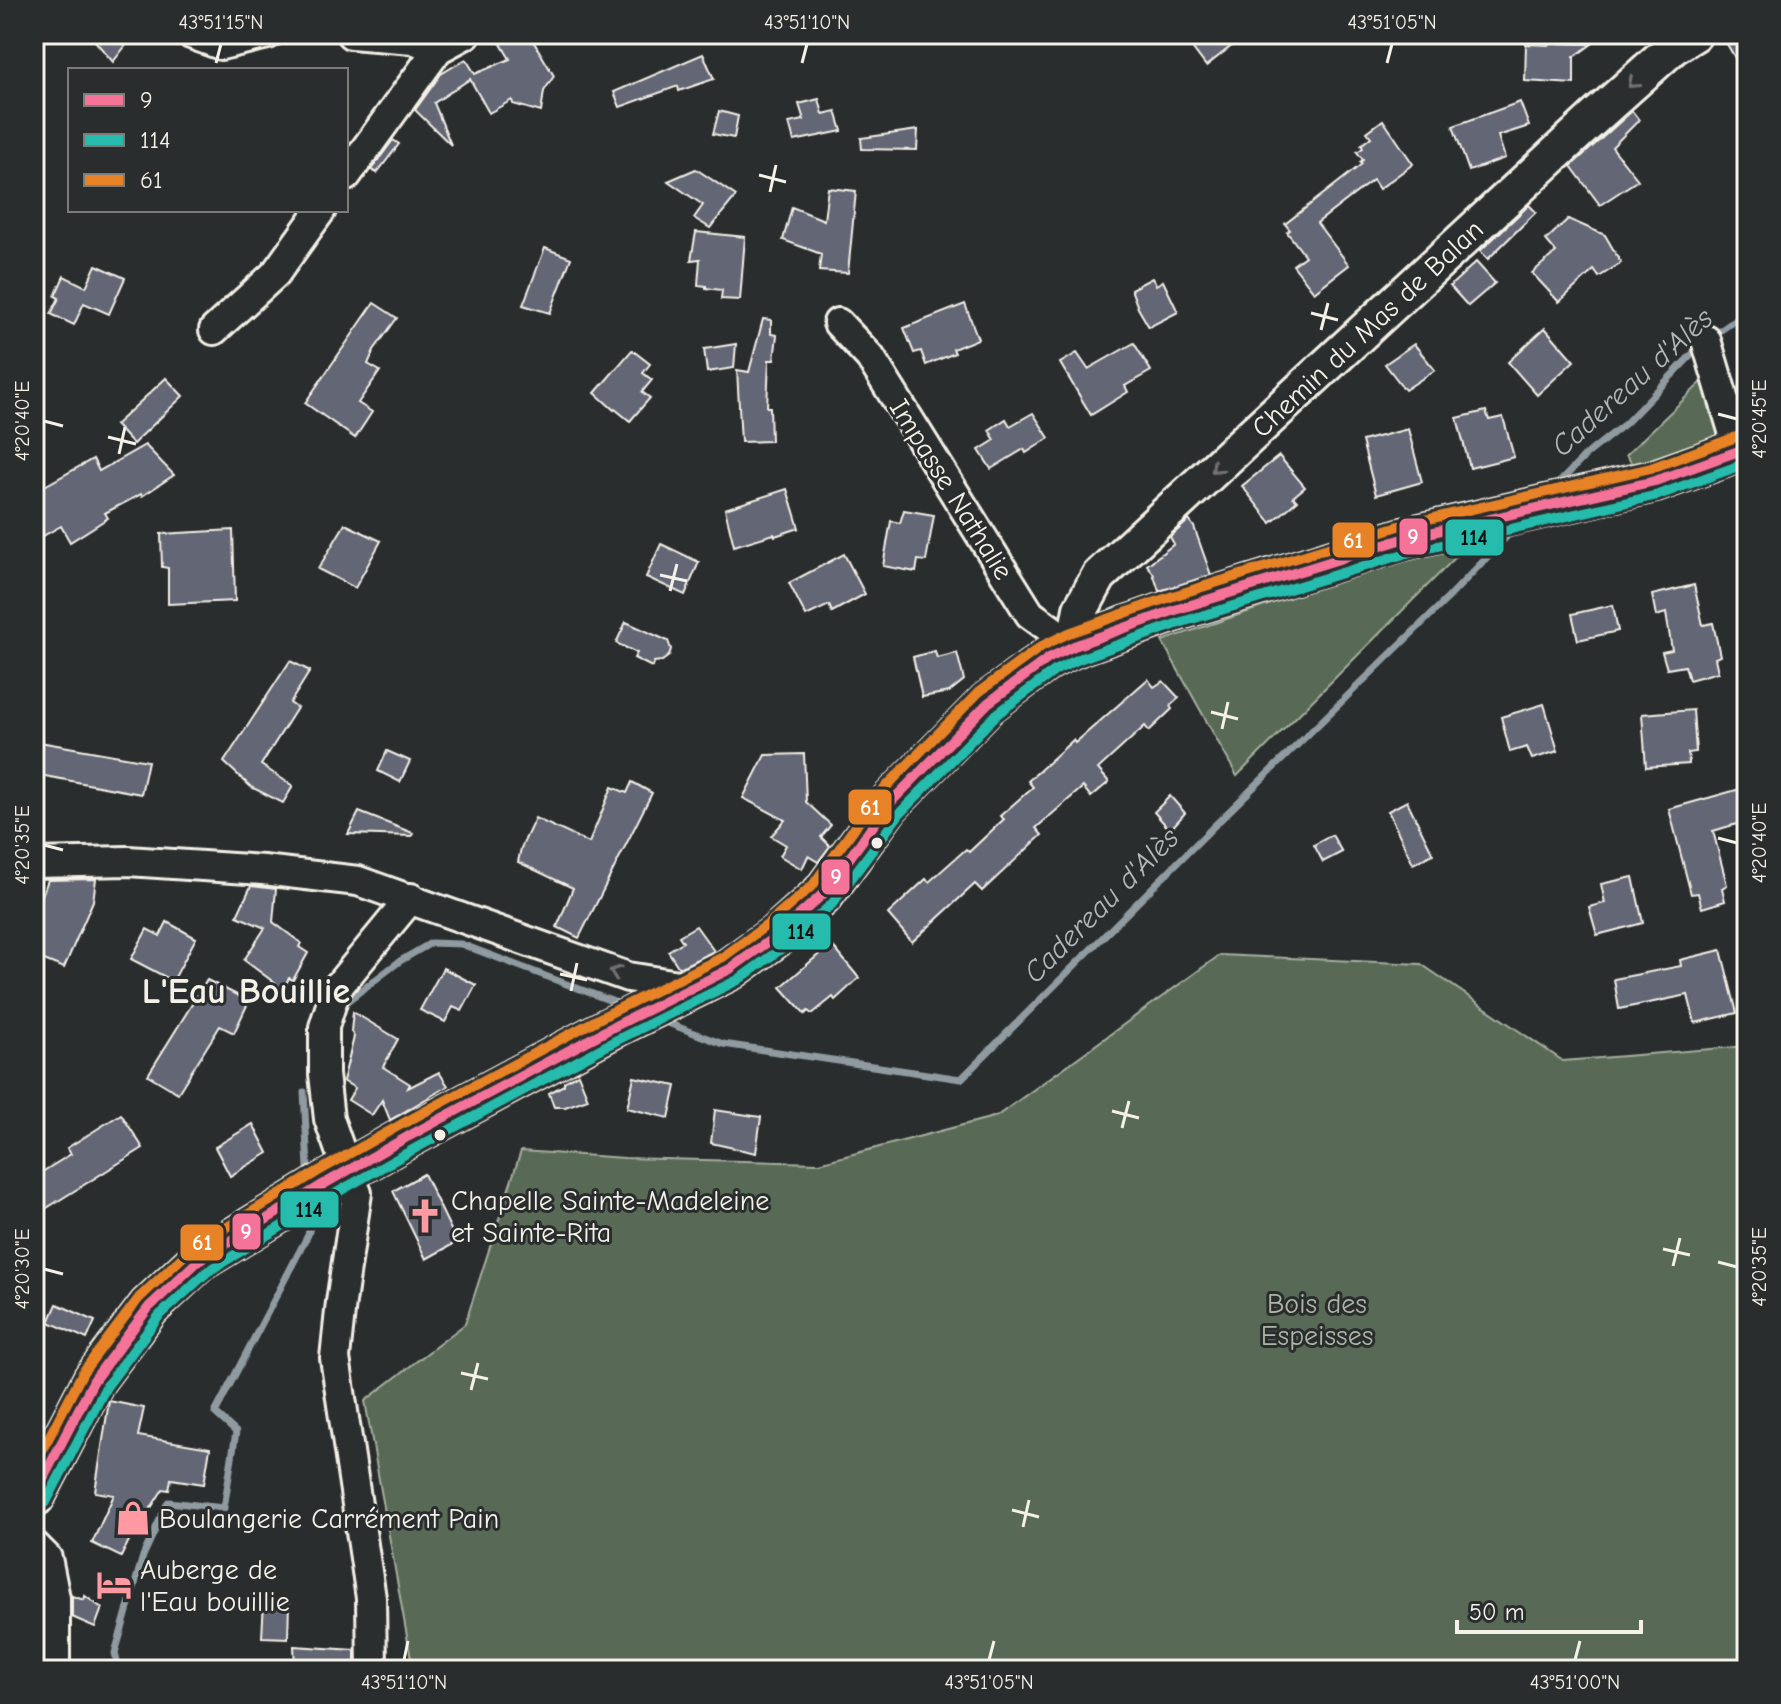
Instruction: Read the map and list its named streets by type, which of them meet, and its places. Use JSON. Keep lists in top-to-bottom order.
{
  "streets": {
    "street": ["Chemin du Mas de Balan", "Impasse Nathalie"]
  },
  "crossings": [
    ["Chemin du Mas de Balan", "Impasse Nathalie"]
  ],
  "one_way": ["Chemin du Mas de Balan"],
  "districts": ["L'Eau Bouillie"],
  "water": ["Cadereau d'Alès"],
  "parks": ["Bois des Espeisses"],
  "places": {
    "church": ["Chapelle Sainte-Madeleine et Sainte-Rita"],
    "shop": ["Boulangerie Carrément Pain"],
    "hotel": ["Auberge de l'Eau bouillie"]
  },
  "lines": ["transit line 61", "transit line 9", "transit line 114"],
  "legend": ["9", "114", "61"],
  "scale_bar": "50 m",
  "coordinates": [
    "43°51'15\"N",
    "43°51'10\"N",
    "43°51'05\"N",
    "4°20'45\"E",
    "4°20'40\"E",
    "4°20'35\"E",
    "4°20'30\"E",
    "43°51'00\"N"
  ]
}
